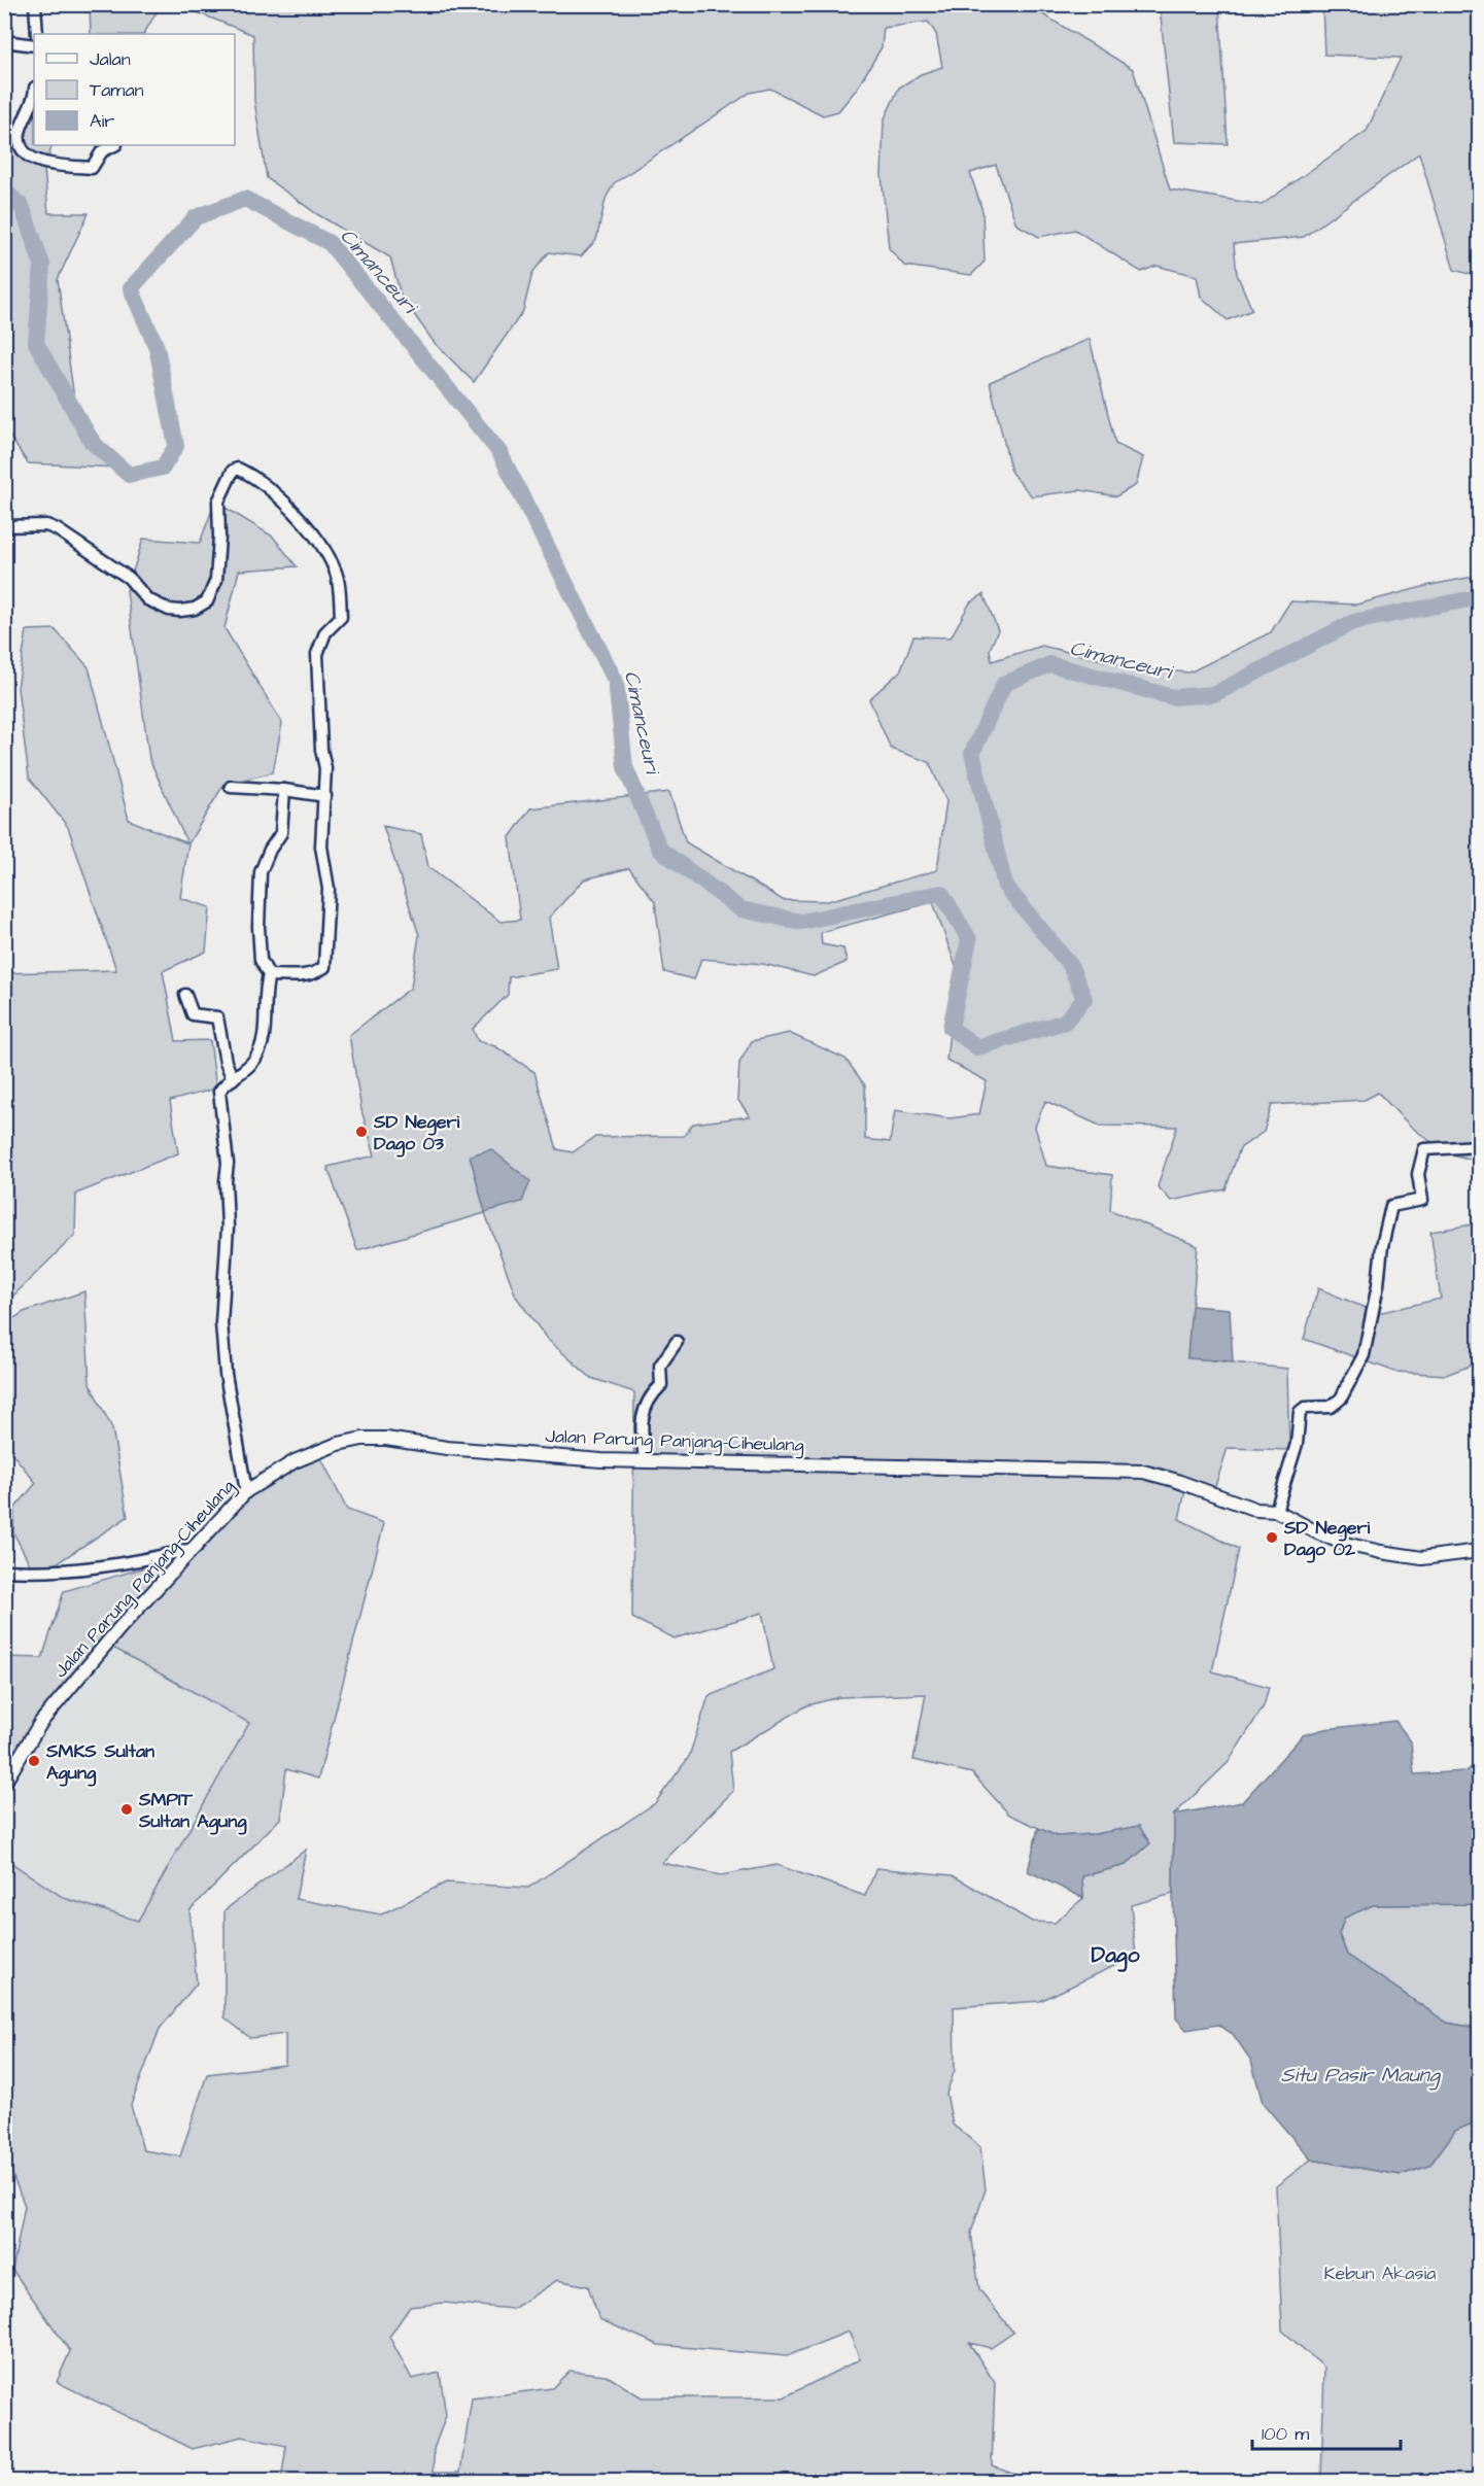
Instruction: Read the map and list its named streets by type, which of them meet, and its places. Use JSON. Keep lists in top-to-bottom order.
{
  "streets": {
    "street": ["Jalan Parung Panjang–Ciheulang"]
  },
  "districts": ["Dago"],
  "water": ["Cimanceuri", "Situ Pasir Maung"],
  "parks": ["Kebun Akasia"],
  "places": [
    "SD Negeri Dago 03",
    "SD Negeri Dago 02",
    "SMKS Sultan Agung",
    "SMPIT Sultan Agung"
  ],
  "legend": ["Jalan", "Taman", "Air"],
  "scale_bar": "100 m"
}
